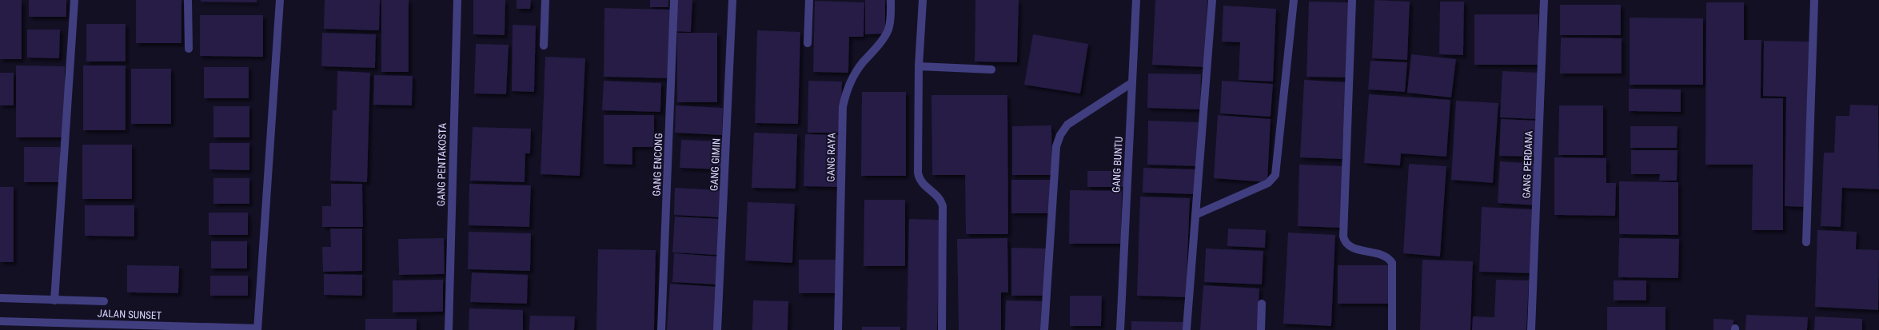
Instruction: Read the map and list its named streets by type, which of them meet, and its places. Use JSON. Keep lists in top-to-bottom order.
{
  "streets": {
    "street": [
      "GANG RAYA",
      "GANG PENTAKOSTA",
      "GANG ENCONG",
      "GANG GIMIN",
      "GANG BUNTU",
      "GANG PERDANA",
      "JALAN SUNSET"
    ]
  }
}
